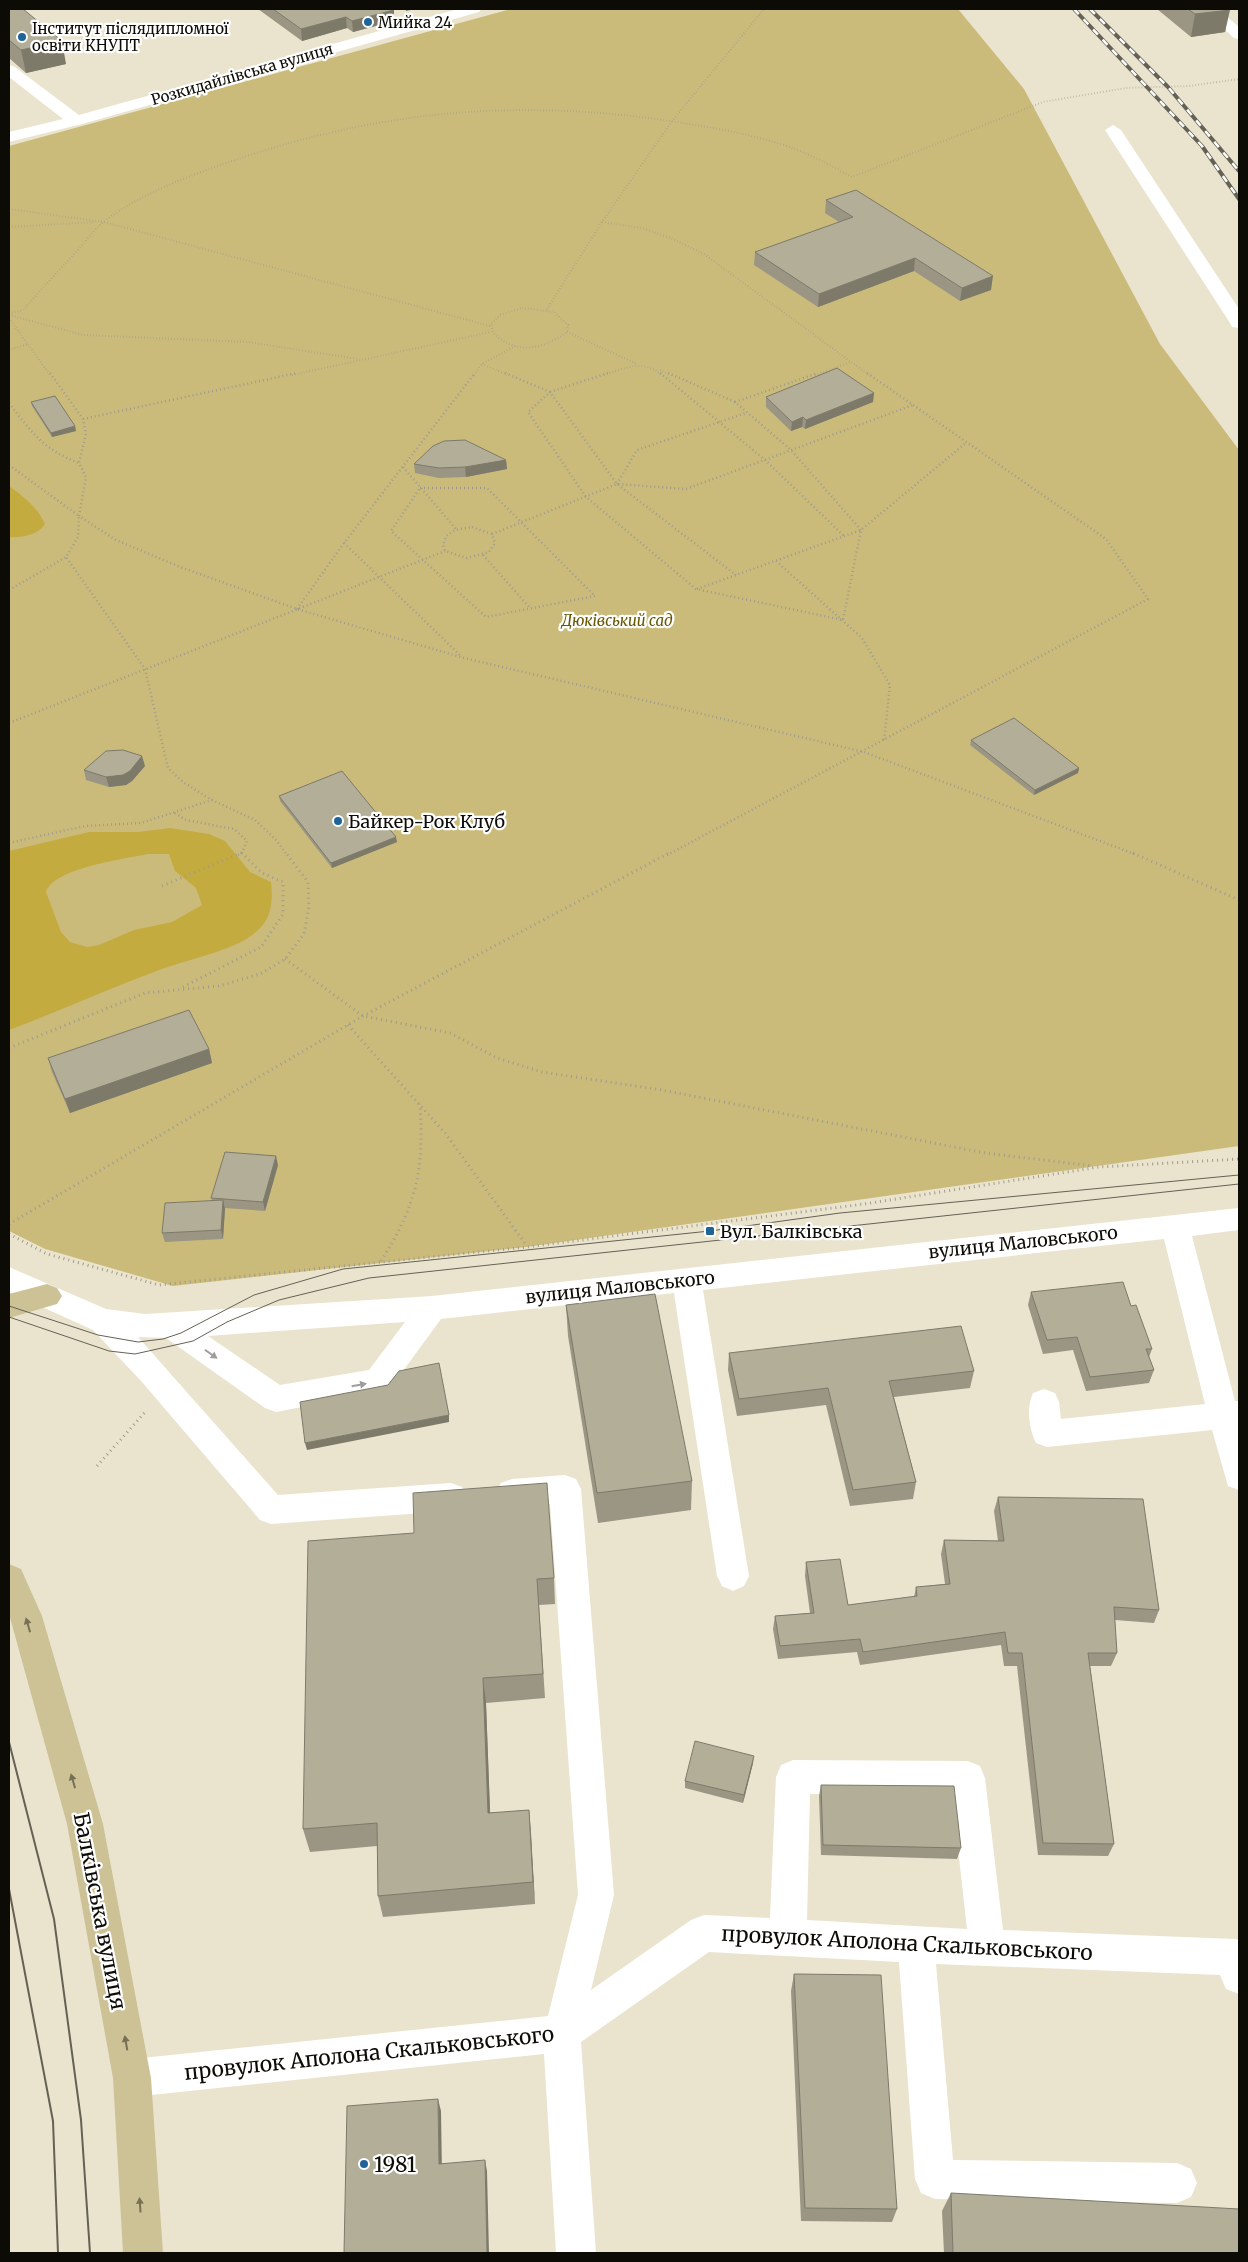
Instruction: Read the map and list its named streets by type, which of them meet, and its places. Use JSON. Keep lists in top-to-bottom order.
{
  "streets": {
    "main road": ["Балківська вулиця"],
    "street": ["Розкидайлівська вулиця", "вулиця Маловського", "провулок Аполона Скальковського"]
  },
  "crossings": [
    ["Балківська вулиця", "провулок Аполона Скальковського"]
  ],
  "one_way": ["Балківська вулиця"],
  "parks": ["Дюківський сад"],
  "places": {
    "other": [
      "Мийка 24",
      "Інститут післядипломної освіти КНУПТ",
      "Байкер-Рок Клуб",
      "1981"
    ],
    "transit": ["Вул. Балківська"]
  }
}
